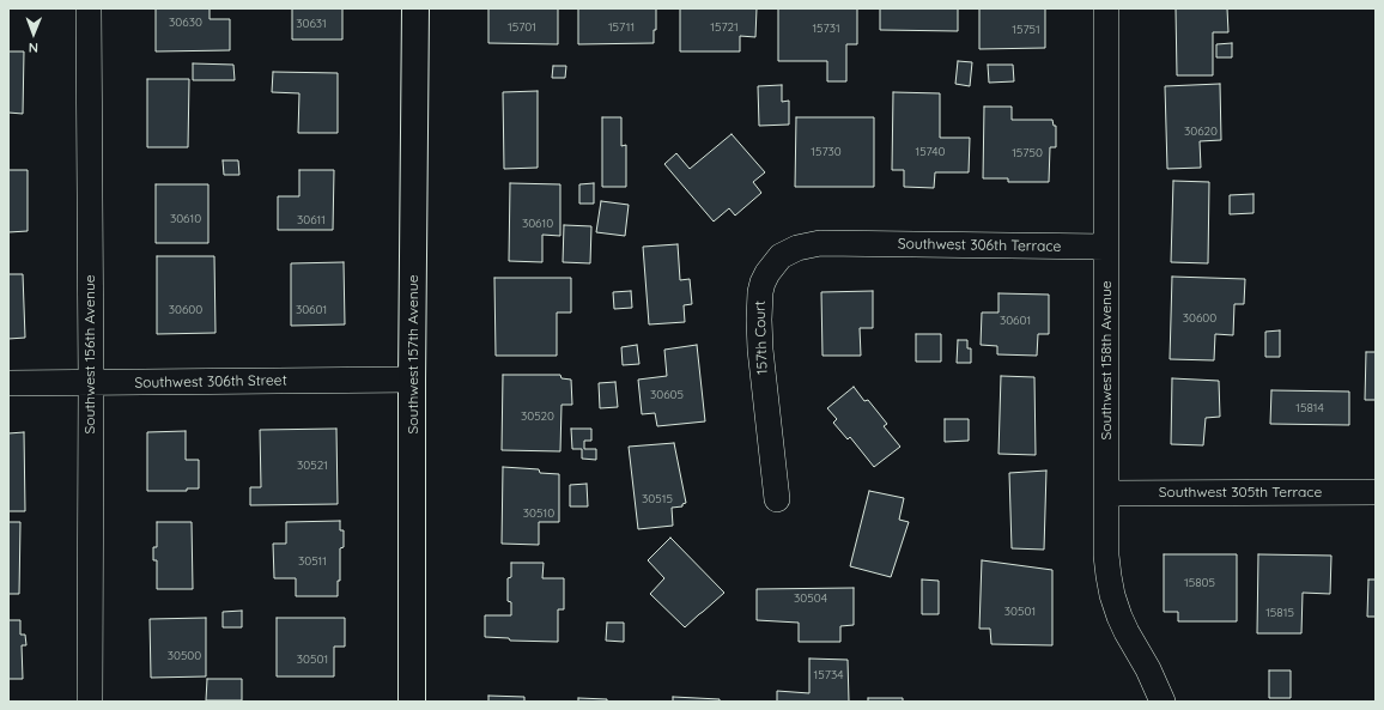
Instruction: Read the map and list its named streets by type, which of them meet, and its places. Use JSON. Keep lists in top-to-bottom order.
{
  "streets": {
    "street": [
      "Southwest 306th Terrace",
      "157th Court",
      "Southwest 156th Avenue",
      "Southwest 157th Avenue",
      "Southwest 158th Avenue",
      "Southwest 306th Street",
      "Southwest 305th Terrace"
    ]
  },
  "crossings": [
    ["Southwest 306th Terrace", "157th Court"],
    ["Southwest 306th Terrace", "Southwest 158th Avenue"],
    ["Southwest 156th Avenue", "Southwest 306th Street"],
    ["Southwest 157th Avenue", "Southwest 306th Street"],
    ["Southwest 158th Avenue", "Southwest 305th Terrace"]
  ],
  "house_numbers": [
    "30630",
    "30631",
    "15701",
    "15711",
    "15721",
    "15731",
    "15751",
    "30620",
    "15730",
    "15740",
    "15750",
    "30610",
    "30611",
    "30610",
    "30600",
    "30601",
    "30600",
    "30601",
    "30605",
    "15814",
    "30520",
    "30521",
    "30515",
    "30510",
    "30511",
    "15805",
    "30504",
    "30501",
    "15815",
    "30500",
    "30501",
    "15734"
  ],
  "north": "bottom"
}
